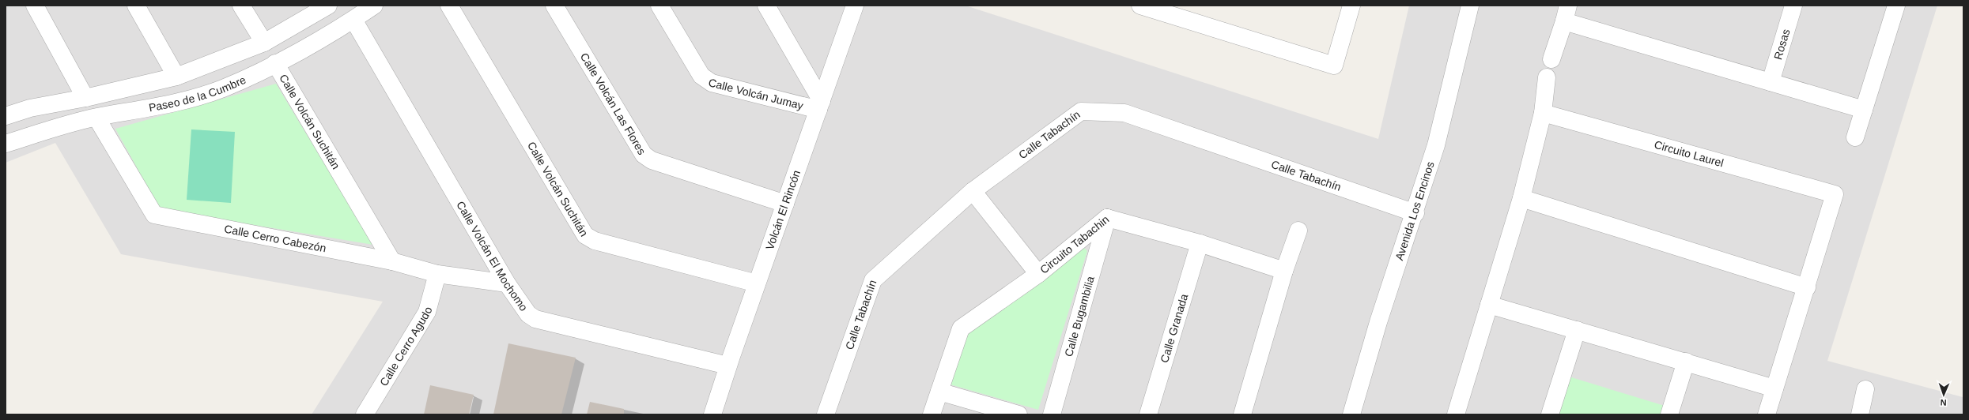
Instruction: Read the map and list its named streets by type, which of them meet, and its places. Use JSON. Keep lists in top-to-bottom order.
{
  "streets": {
    "street": [
      "Rosas",
      "Paseo de la Cumbre",
      "Calle Volcán Jumay",
      "Calle Volcán Las Flores",
      "Calle Volcán Suchitán",
      "Calle Tabachín",
      "Circuito Laurel",
      "Volcán El Rincón",
      "Avenida Los Encinos",
      "Calle Cerro Cabezón",
      "Circuito Tabachin",
      "Calle Volcán El Mochomo",
      "Calle Bugambilia",
      "Calle Granada",
      "Calle Cerro Agudo"
    ]
  },
  "crossings": [
    ["Paseo de la Cumbre", "Calle Volcán Suchitán"],
    ["Paseo de la Cumbre", "Calle Cerro Cabezón"],
    ["Paseo de la Cumbre", "Calle Volcán El Mochomo"],
    ["Calle Volcán Jumay", "Volcán El Rincón"],
    ["Calle Volcán Las Flores", "Volcán El Rincón"],
    ["Calle Volcán Suchitán", "Volcán El Rincón"],
    ["Calle Volcán Suchitán", "Calle Cerro Cabezón"],
    ["Calle Tabachín", "Avenida Los Encinos"],
    ["Volcán El Rincón", "Calle Volcán El Mochomo"],
    ["Calle Cerro Cabezón", "Calle Volcán El Mochomo"],
    ["Calle Cerro Cabezón", "Calle Cerro Agudo"],
    ["Circuito Tabachin", "Calle Bugambilia"],
    ["Circuito Tabachin", "Calle Granada"]
  ],
  "north": "bottom"
}
